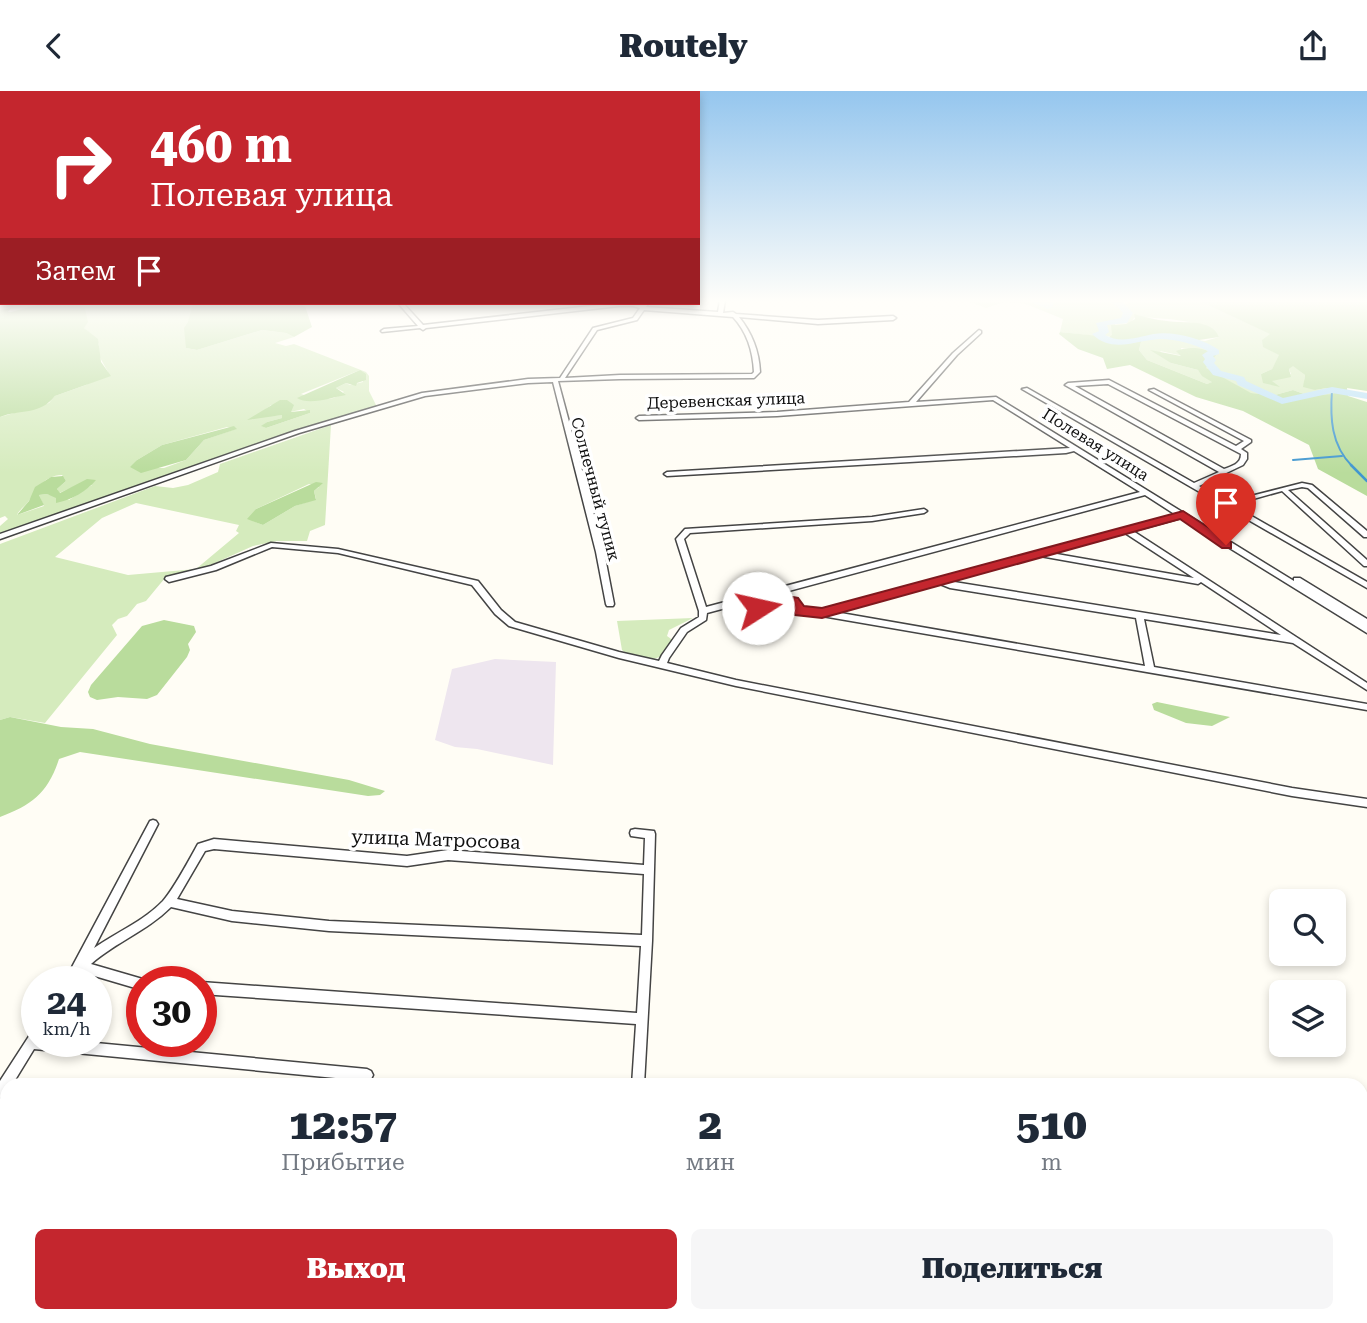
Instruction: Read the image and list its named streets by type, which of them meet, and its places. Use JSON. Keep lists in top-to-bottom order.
{
  "streets": {
    "street": [
      "Деревенская улица",
      "Полевая улица",
      "Солнечный тупик",
      "улица Матросова"
    ]
  },
  "crossings": [
    ["Деревенская улица", "Полевая улица"]
  ],
  "page": {
    "header": "Routely",
    "turn": ["460 m", "Полевая улица"],
    "then": "Затем",
    "speed": "24 km/h",
    "limit": "30",
    "eta": [
      "12:57",
      "Прибытие",
      "2",
      "мин",
      "510",
      "m"
    ],
    "buttons": ["Выход", "Поделиться"]
  }
}
